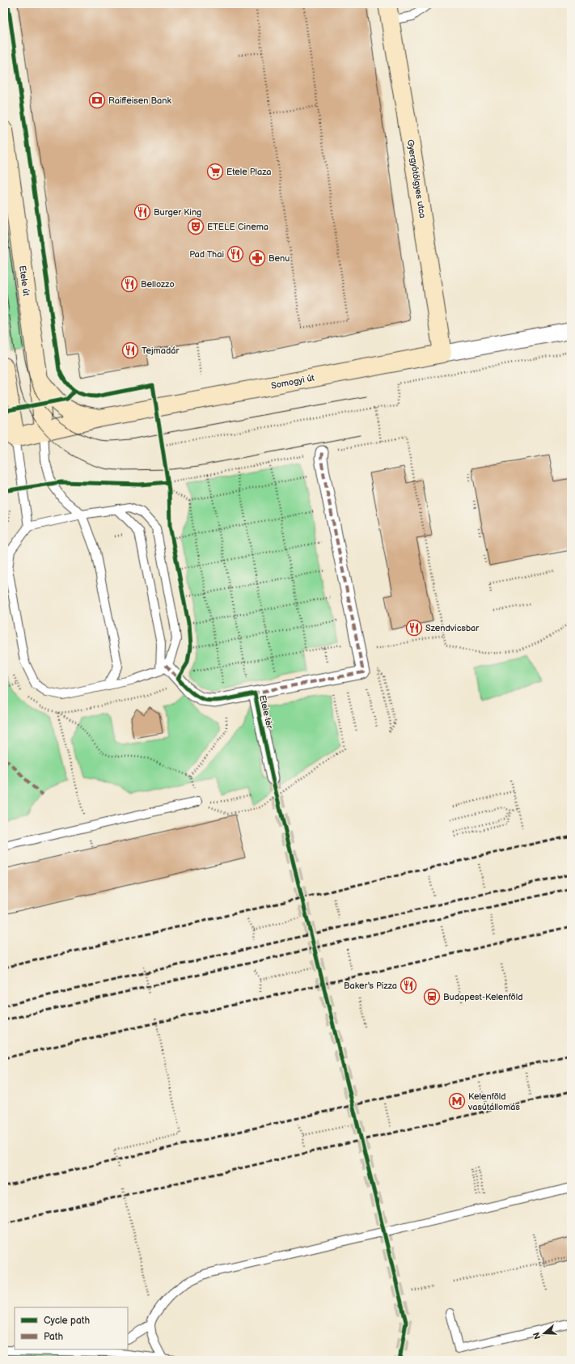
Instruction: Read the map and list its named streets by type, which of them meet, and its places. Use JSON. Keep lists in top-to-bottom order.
{
  "streets": {
    "main road": ["Gyergyótölgyes utca", "Etele út", "Somogyi út"],
    "street": ["Etele tér"]
  },
  "crossings": [
    ["Gyergyótölgyes utca", "Somogyi út"],
    ["Etele út", "Somogyi út"]
  ],
  "places": {
    "bank": ["Raiffeisen Bank"],
    "supermarket": ["Etele Plaza"],
    "restaurant": [
      "Burger King",
      "Pad Thai",
      "Bellozzo",
      "Tejmadár",
      "Szendvicsbar",
      "Baker's Pizza"
    ],
    "theatre": ["ETELE Cinema"],
    "pharmacy": ["Benu"],
    "station": ["Budapest-Kelenföld"],
    "metro station": ["Kelenföld vasútállomás"]
  },
  "legend": ["Cycle path", "Path"],
  "north": "left"
}
